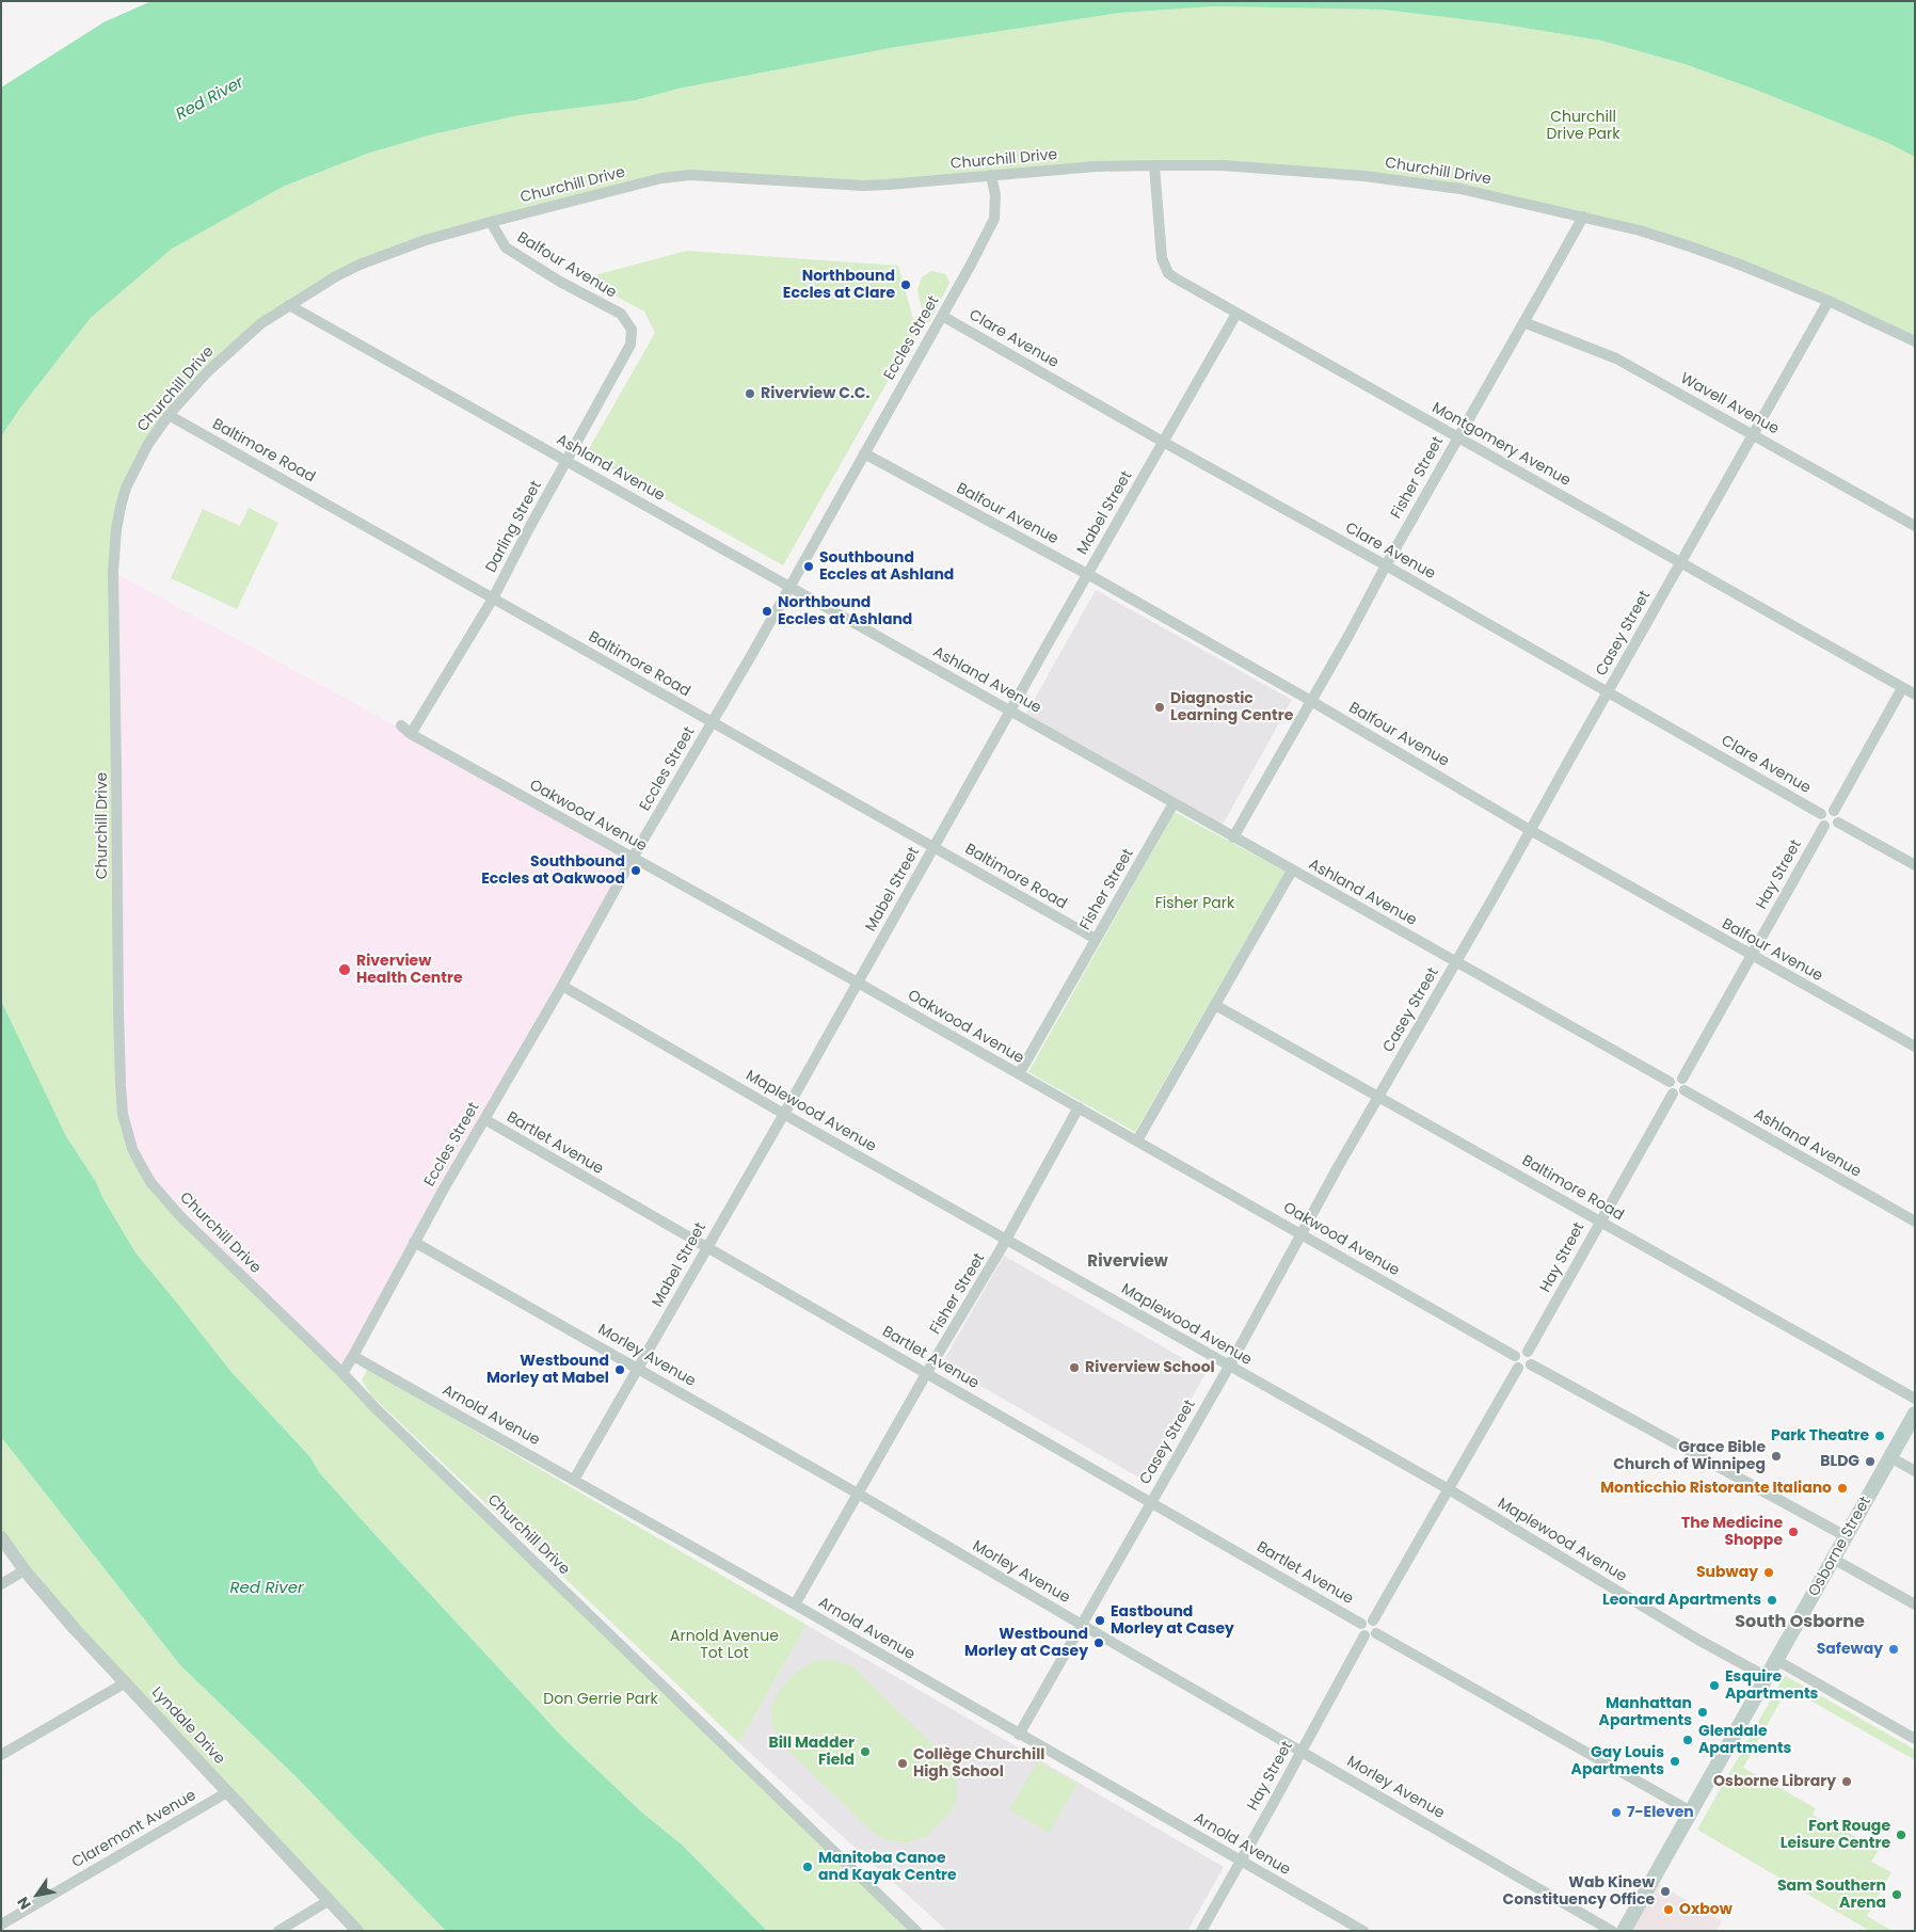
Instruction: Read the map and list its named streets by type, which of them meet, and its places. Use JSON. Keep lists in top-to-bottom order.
{
  "streets": {
    "main road": ["Osborne Street"],
    "street": [
      "Churchill Drive",
      "Balfour Avenue",
      "Eccles Street",
      "Clare Avenue",
      "Wavell Avenue",
      "Montgomery Avenue",
      "Baltimore Road",
      "Ashland Avenue",
      "Fisher Street",
      "Mabel Street",
      "Darling Street",
      "Casey Street",
      "Oakwood Avenue",
      "Hay Street",
      "Maplewood Avenue",
      "Bartlet Avenue",
      "Morley Avenue",
      "Arnold Avenue",
      "Lyndale Drive",
      "Claremont Avenue"
    ]
  },
  "crossings": [
    ["Churchill Drive", "Balfour Avenue"],
    ["Churchill Drive", "Eccles Street"],
    ["Churchill Drive", "Montgomery Avenue"],
    ["Churchill Drive", "Baltimore Road"],
    ["Churchill Drive", "Ashland Avenue"],
    ["Churchill Drive", "Fisher Street"],
    ["Churchill Drive", "Casey Street"],
    ["Balfour Avenue", "Eccles Street"],
    ["Balfour Avenue", "Fisher Street"],
    ["Balfour Avenue", "Mabel Street"],
    ["Balfour Avenue", "Darling Street"],
    ["Balfour Avenue", "Casey Street"],
    ["Balfour Avenue", "Hay Street"],
    ["Eccles Street", "Clare Avenue"],
    ["Eccles Street", "Baltimore Road"],
    ["Eccles Street", "Ashland Avenue"],
    ["Eccles Street", "Oakwood Avenue"],
    ["Eccles Street", "Maplewood Avenue"],
    ["Eccles Street", "Bartlet Avenue"],
    ["Eccles Street", "Morley Avenue"],
    ["Eccles Street", "Arnold Avenue"],
    ["Clare Avenue", "Fisher Street"],
    ["Clare Avenue", "Mabel Street"],
    ["Clare Avenue", "Casey Street"],
    ["Clare Avenue", "Hay Street"],
    ["Wavell Avenue", "Fisher Street"],
    ["Wavell Avenue", "Casey Street"],
    ["Montgomery Avenue", "Fisher Street"],
    ["Montgomery Avenue", "Mabel Street"],
    ["Montgomery Avenue", "Casey Street"],
    ["Baltimore Road", "Fisher Street"],
    ["Baltimore Road", "Mabel Street"],
    ["Baltimore Road", "Darling Street"],
    ["Baltimore Road", "Casey Street"],
    ["Baltimore Road", "Hay Street"],
    ["Ashland Avenue", "Fisher Street"],
    ["Ashland Avenue", "Mabel Street"],
    ["Ashland Avenue", "Darling Street"],
    ["Ashland Avenue", "Casey Street"],
    ["Ashland Avenue", "Hay Street"],
    ["Fisher Street", "Oakwood Avenue"],
    ["Fisher Street", "Maplewood Avenue"],
    ["Fisher Street", "Bartlet Avenue"],
    ["Fisher Street", "Morley Avenue"],
    ["Fisher Street", "Arnold Avenue"],
    ["Mabel Street", "Oakwood Avenue"],
    ["Mabel Street", "Maplewood Avenue"],
    ["Mabel Street", "Bartlet Avenue"],
    ["Mabel Street", "Morley Avenue"],
    ["Mabel Street", "Arnold Avenue"],
    ["Darling Street", "Oakwood Avenue"],
    ["Casey Street", "Oakwood Avenue"],
    ["Casey Street", "Maplewood Avenue"],
    ["Casey Street", "Bartlet Avenue"],
    ["Casey Street", "Morley Avenue"],
    ["Casey Street", "Arnold Avenue"],
    ["Oakwood Avenue", "Hay Street"],
    ["Hay Street", "Bartlet Avenue"],
    ["Hay Street", "Morley Avenue"],
    ["Hay Street", "Arnold Avenue"],
    ["Maplewood Avenue", "Osborne Street"],
    ["Lyndale Drive", "Claremont Avenue"]
  ],
  "districts": ["Riverview", "South Osborne"],
  "water": ["Red River"],
  "parks": [
    "Churchill Drive Park",
    "Fisher Park",
    "Arnold Avenue Tot Lot",
    "Don Gerrie Park"
  ],
  "places": [
    "Northbound Eccles at Clare",
    "Riverview C.C.",
    "Southbound Eccles at Ashland",
    "Northbound Eccles at Ashland",
    "Diagnostic Learning Centre",
    "Southbound Eccles at Oakwood",
    "Riverview Health Centre",
    "Riverview School",
    "Westbound Morley at Mabel",
    "Park Theatre",
    "Grace Bible Church of Winnipeg",
    "BLDG",
    "Monticchio Ristorante Italiano",
    "The Medicine Shoppe",
    "Subway",
    "Leonard Apartments",
    "Eastbound Morley at Casey",
    "Westbound Morley at Casey",
    "Safeway",
    "Esquire Apartments",
    "Manhattan Apartments",
    "Glendale Apartments",
    "Bill Madder Field",
    "Gay Louis Apartments",
    "Collège Churchill High School",
    "Osborne Library",
    "7-Eleven",
    "Fort Rouge Leisure Centre",
    "Manitoba Canoe and Kayak Centre",
    "Wab Kinew Constituency Office",
    "Sam Southern Arena",
    "Oxbow"
  ],
  "north": "bottom left"
}
